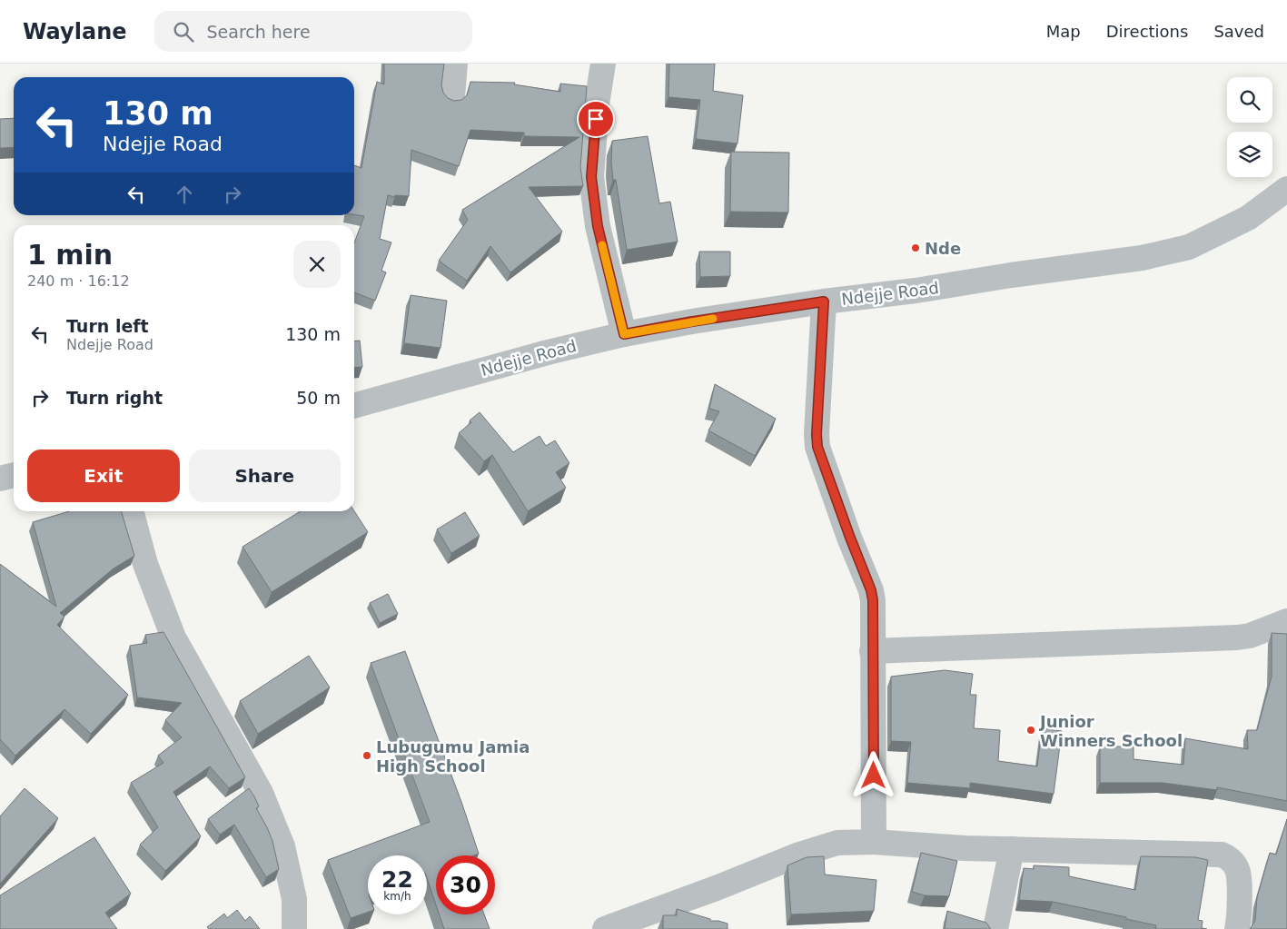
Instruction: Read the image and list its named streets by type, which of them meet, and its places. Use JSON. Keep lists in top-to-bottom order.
{
  "streets": {
    "street": ["Ndejje Road"]
  },
  "places": ["Nde", "Junior Winners School", "Lubugumu Jamia High School"],
  "page": {
    "header": "Waylane",
    "search": "Search here",
    "nav": ["Map", "Directions", "Saved"],
    "turn": ["130 m", "Ndejje Road"],
    "heading": ["1 min", "240 m · 16:12"],
    "list": [
      {
        "name": "Turn left",
        "note": "Ndejje Road",
        "value": "130 m"
      },
      {
        "name": "Turn right",
        "value": "50 m"
      }
    ],
    "buttons": ["Exit", "Share"],
    "speed": "22 km/h",
    "limit": "30"
  }
}
